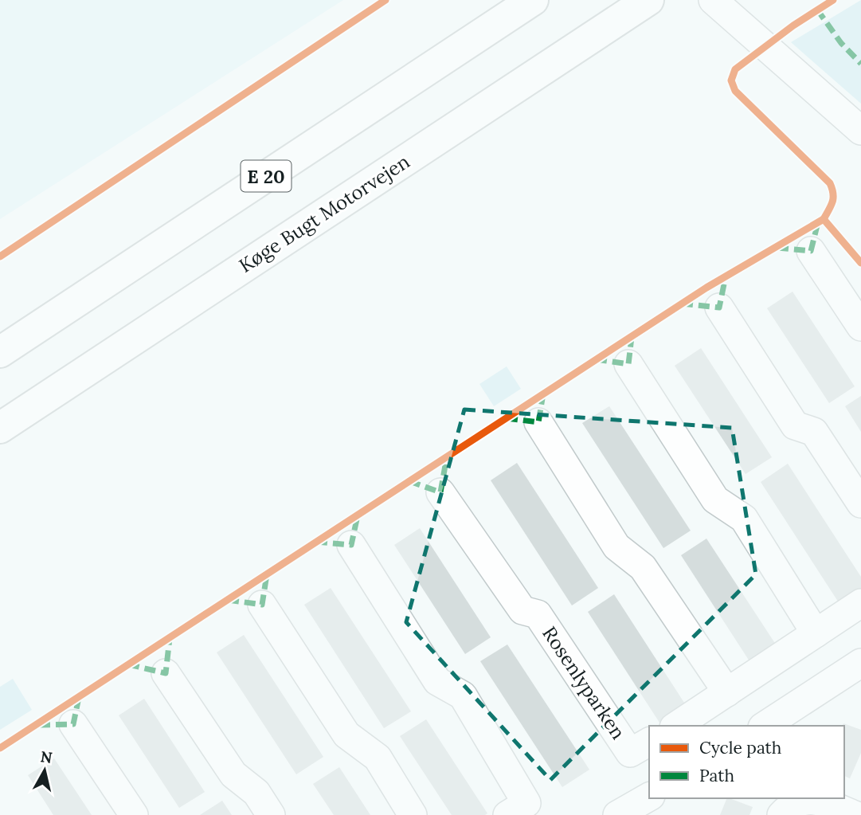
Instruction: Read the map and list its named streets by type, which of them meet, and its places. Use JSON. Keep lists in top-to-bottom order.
{
  "streets": {
    "highway": ["E 20", "Køge Bugt Motorvejen"],
    "street": ["Rosenlyparken"]
  },
  "legend": ["Cycle path", "Path"],
  "north": "top"
}
